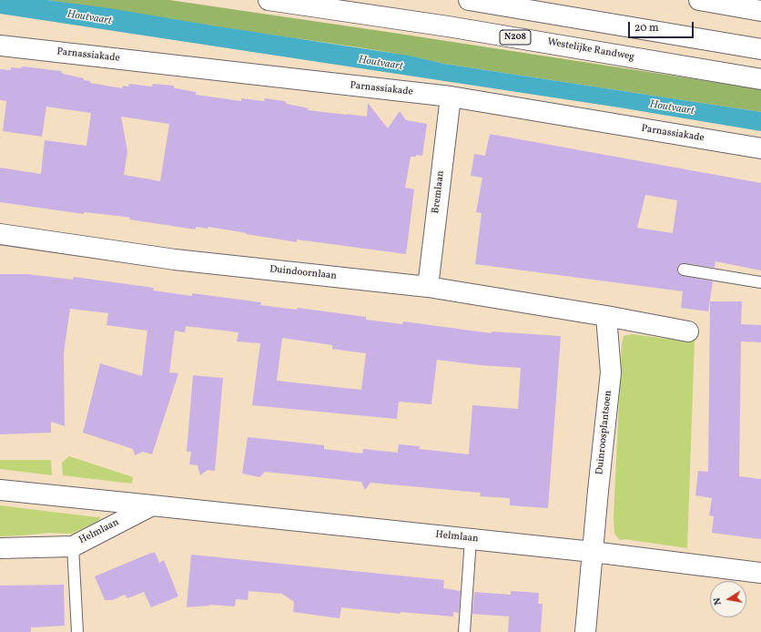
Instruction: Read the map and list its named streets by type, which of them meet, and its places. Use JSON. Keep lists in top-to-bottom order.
{
  "streets": {
    "street": [
      "N208",
      "Westelijke Randweg",
      "Parnassiakade",
      "Bremlaan",
      "Duindoornlaan",
      "Duinroosplantsoen",
      "Helmlaan"
    ]
  },
  "crossings": [
    ["Parnassiakade", "Bremlaan"],
    ["Bremlaan", "Duindoornlaan"],
    ["Duindoornlaan", "Duinroosplantsoen"],
    ["Duinroosplantsoen", "Helmlaan"]
  ],
  "water": ["Houtvaart"],
  "scale_bar": "20 m",
  "north": "left"
}
